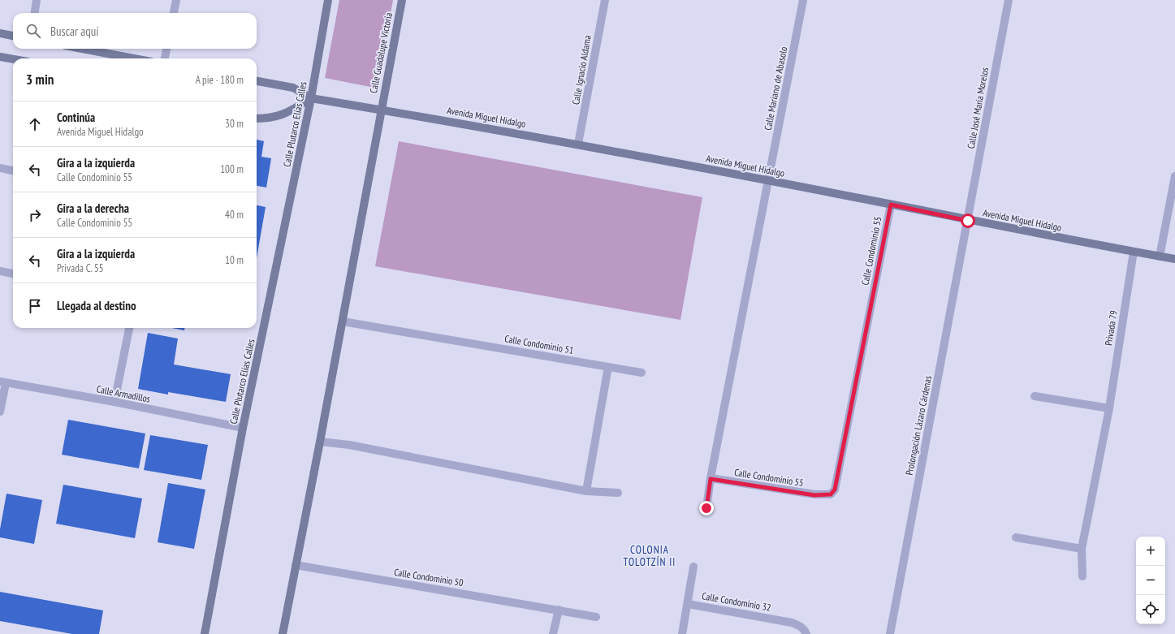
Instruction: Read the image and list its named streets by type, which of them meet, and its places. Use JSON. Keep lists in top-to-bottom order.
{
  "streets": {
    "main road": ["Calle Guadalupe Victoria", "Avenida Miguel Hidalgo", "Calle Plutarco Elías Calles"],
    "street": [
      "Calle Ignacio Aldama",
      "Calle Mariano de Abasolo",
      "Calle José María Morelos",
      "Calle Condominio 55",
      "Privada 79",
      "Calle Condominio 51",
      "Calle Armadillos",
      "Prolongación Lázaro Cárdenas",
      "Calle Condominio 50",
      "Calle Condominio 32"
    ]
  },
  "crossings": [
    ["Calle Guadalupe Victoria", "Avenida Miguel Hidalgo"],
    ["Calle Ignacio Aldama", "Avenida Miguel Hidalgo"],
    ["Calle Mariano de Abasolo", "Avenida Miguel Hidalgo"],
    ["Calle José María Morelos", "Avenida Miguel Hidalgo"],
    ["Calle José María Morelos", "Prolongación Lázaro Cárdenas"],
    ["Avenida Miguel Hidalgo", "Calle Plutarco Elías Calles"],
    ["Avenida Miguel Hidalgo", "Calle Condominio 55"],
    ["Avenida Miguel Hidalgo", "Privada 79"],
    ["Avenida Miguel Hidalgo", "Prolongación Lázaro Cárdenas"],
    ["Calle Plutarco Elías Calles", "Calle Armadillos"]
  ],
  "districts": ["COLONIA TOLOTZÍN II"],
  "page": {
    "search": "Buscar aquí",
    "heading": ["3 min", "A pie · 180 m"],
    "list": [
      ["Continúa", "Avenida Miguel Hidalgo", "30 m"],
      ["Gira a la izquierda", "Calle Condominio 55", "100 m"],
      ["Gira a la derecha", "Calle Condominio 55", "40 m"],
      ["Gira a la izquierda", "Privada C. 55", "10 m"],
      "Llegada al destino"
    ],
    "map_buttons": ["+", "−"]
  }
}
